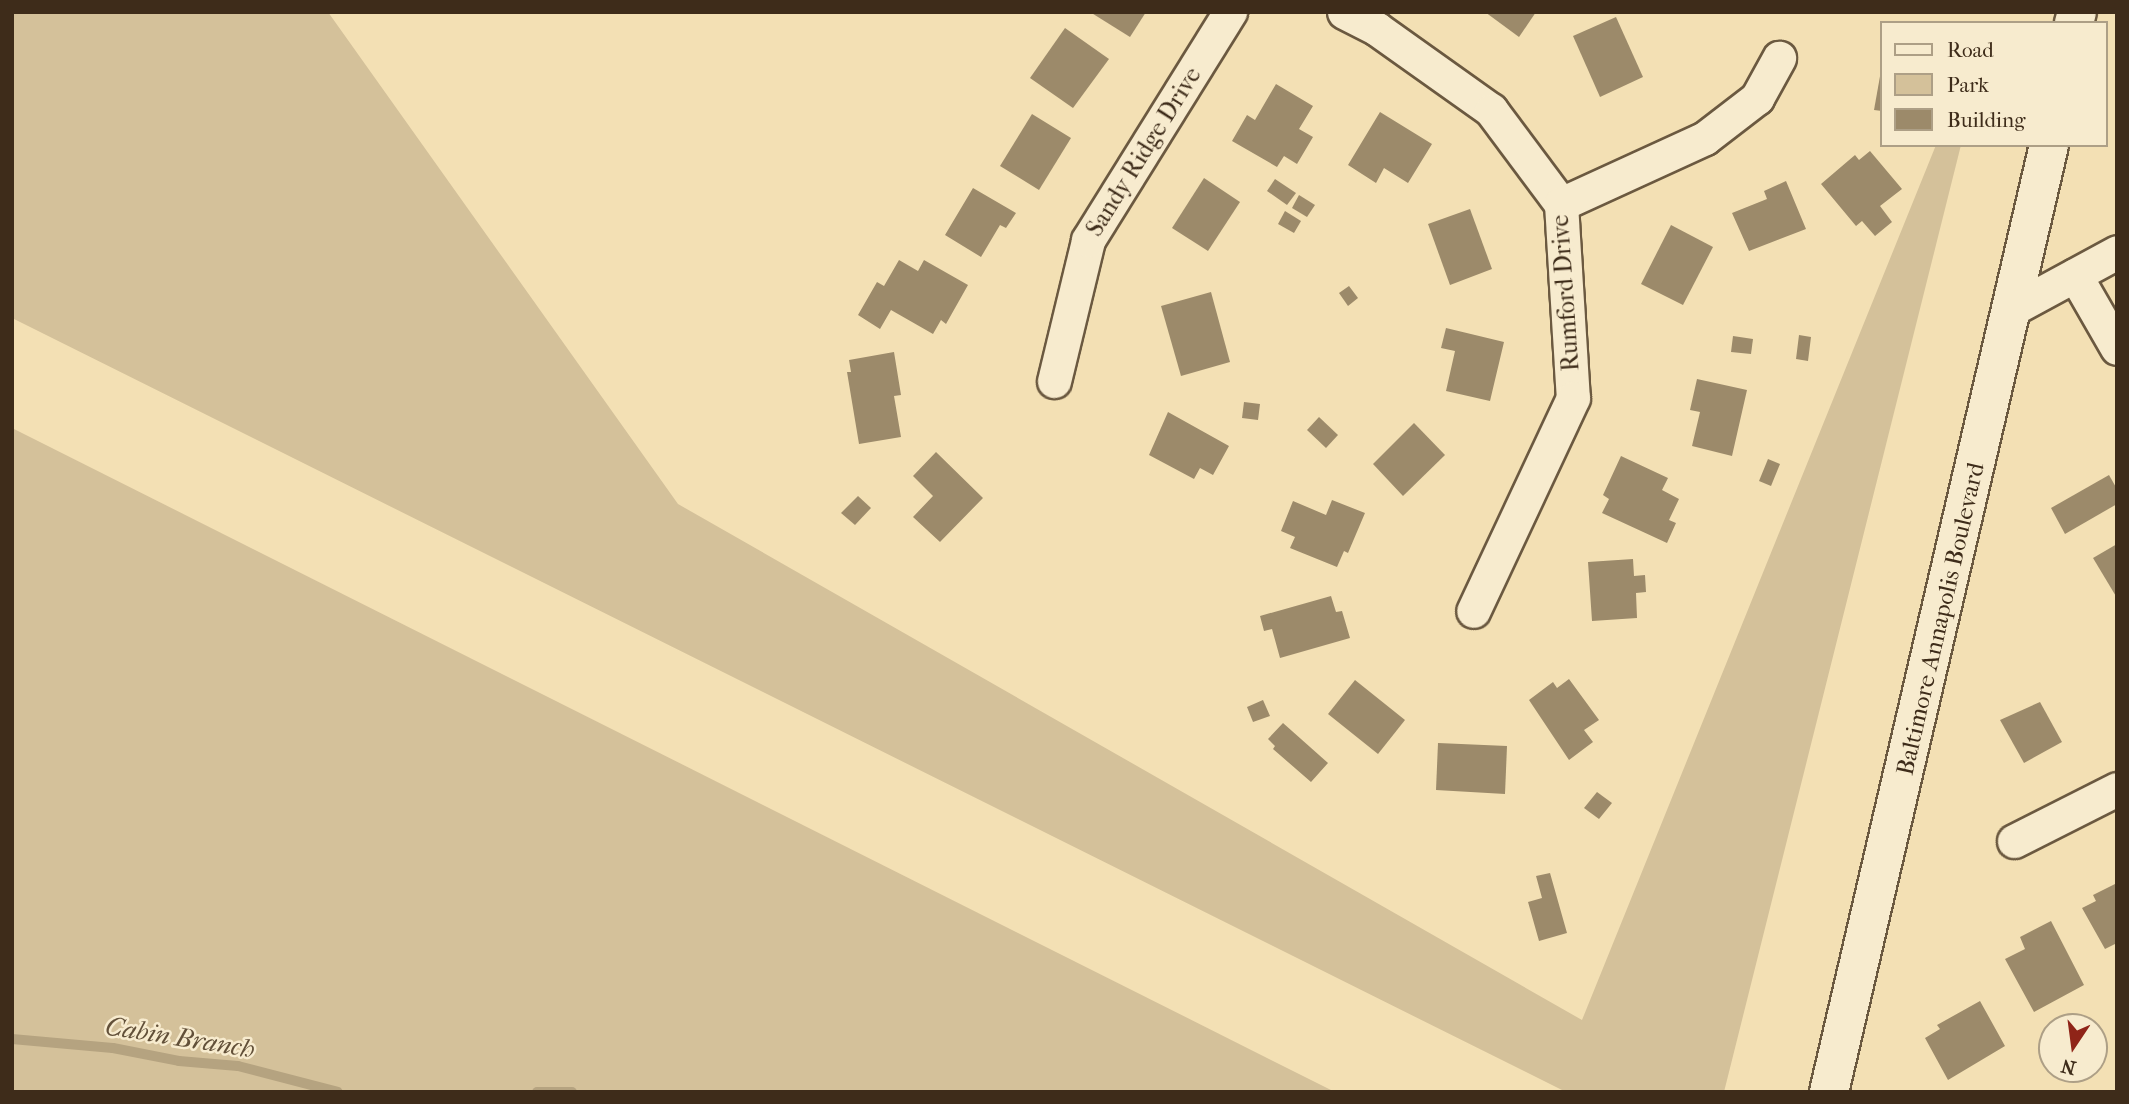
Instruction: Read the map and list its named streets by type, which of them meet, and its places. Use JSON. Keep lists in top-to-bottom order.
{
  "streets": {
    "main road": ["Baltimore Annapolis Boulevard"],
    "street": ["Sandy Ridge Drive", "Rumford Drive"]
  },
  "water": ["Cabin Branch"],
  "legend": ["Road", "Park", "Building"],
  "north": "bottom"
}
